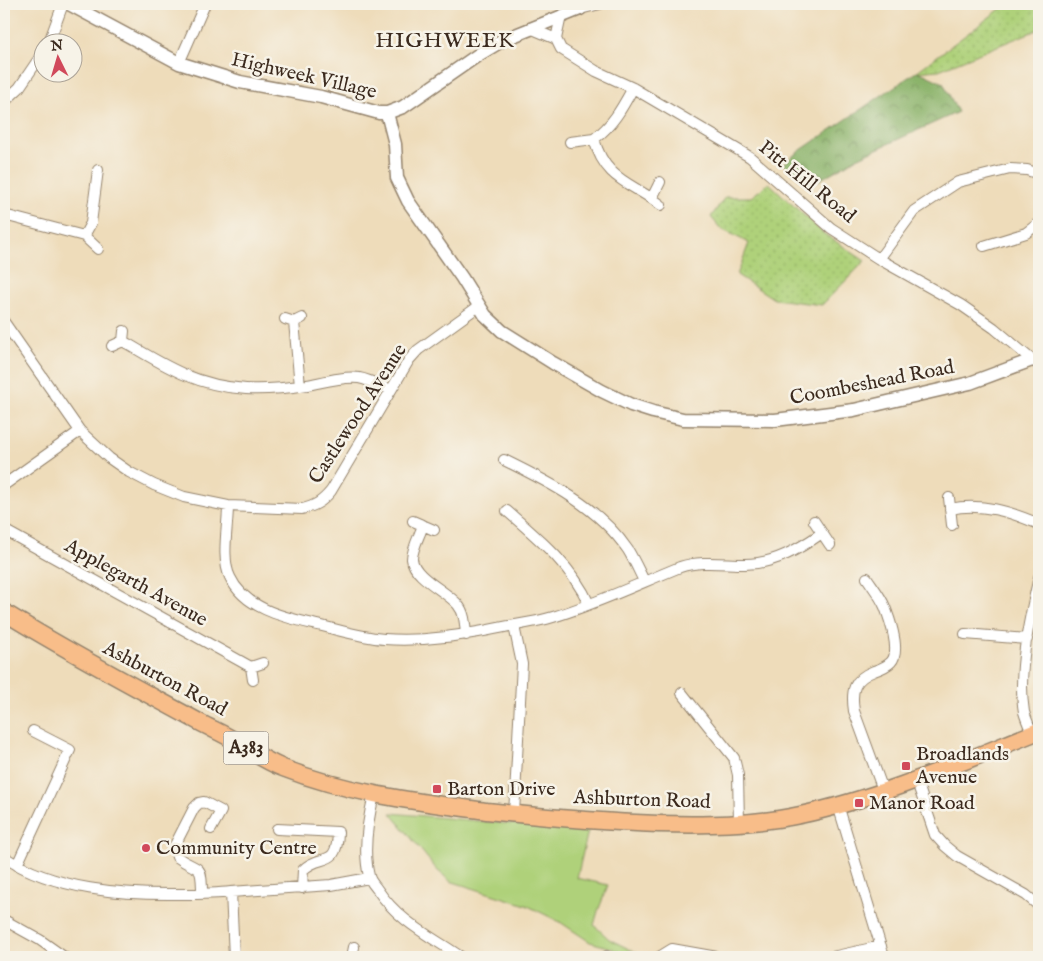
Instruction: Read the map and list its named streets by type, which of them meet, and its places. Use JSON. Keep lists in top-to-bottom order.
{
  "streets": {
    "main road": ["Ashburton Road", "A383"],
    "street": [
      "Highweek Village",
      "Pitt Hill Road",
      "Coombeshead Road",
      "Castlewood Avenue",
      "Applegarth Avenue"
    ]
  },
  "crossings": [
    ["Highweek Village", "Pitt Hill Road"],
    ["Highweek Village", "Coombeshead Road"],
    ["Pitt Hill Road", "Coombeshead Road"],
    ["Coombeshead Road", "Castlewood Avenue"]
  ],
  "districts": ["HIGHWEEK"],
  "places": {
    "transit": ["Broadlands Avenue", "Barton Drive", "Manor Road"],
    "other": ["Community Centre"]
  },
  "north": "top"
}
